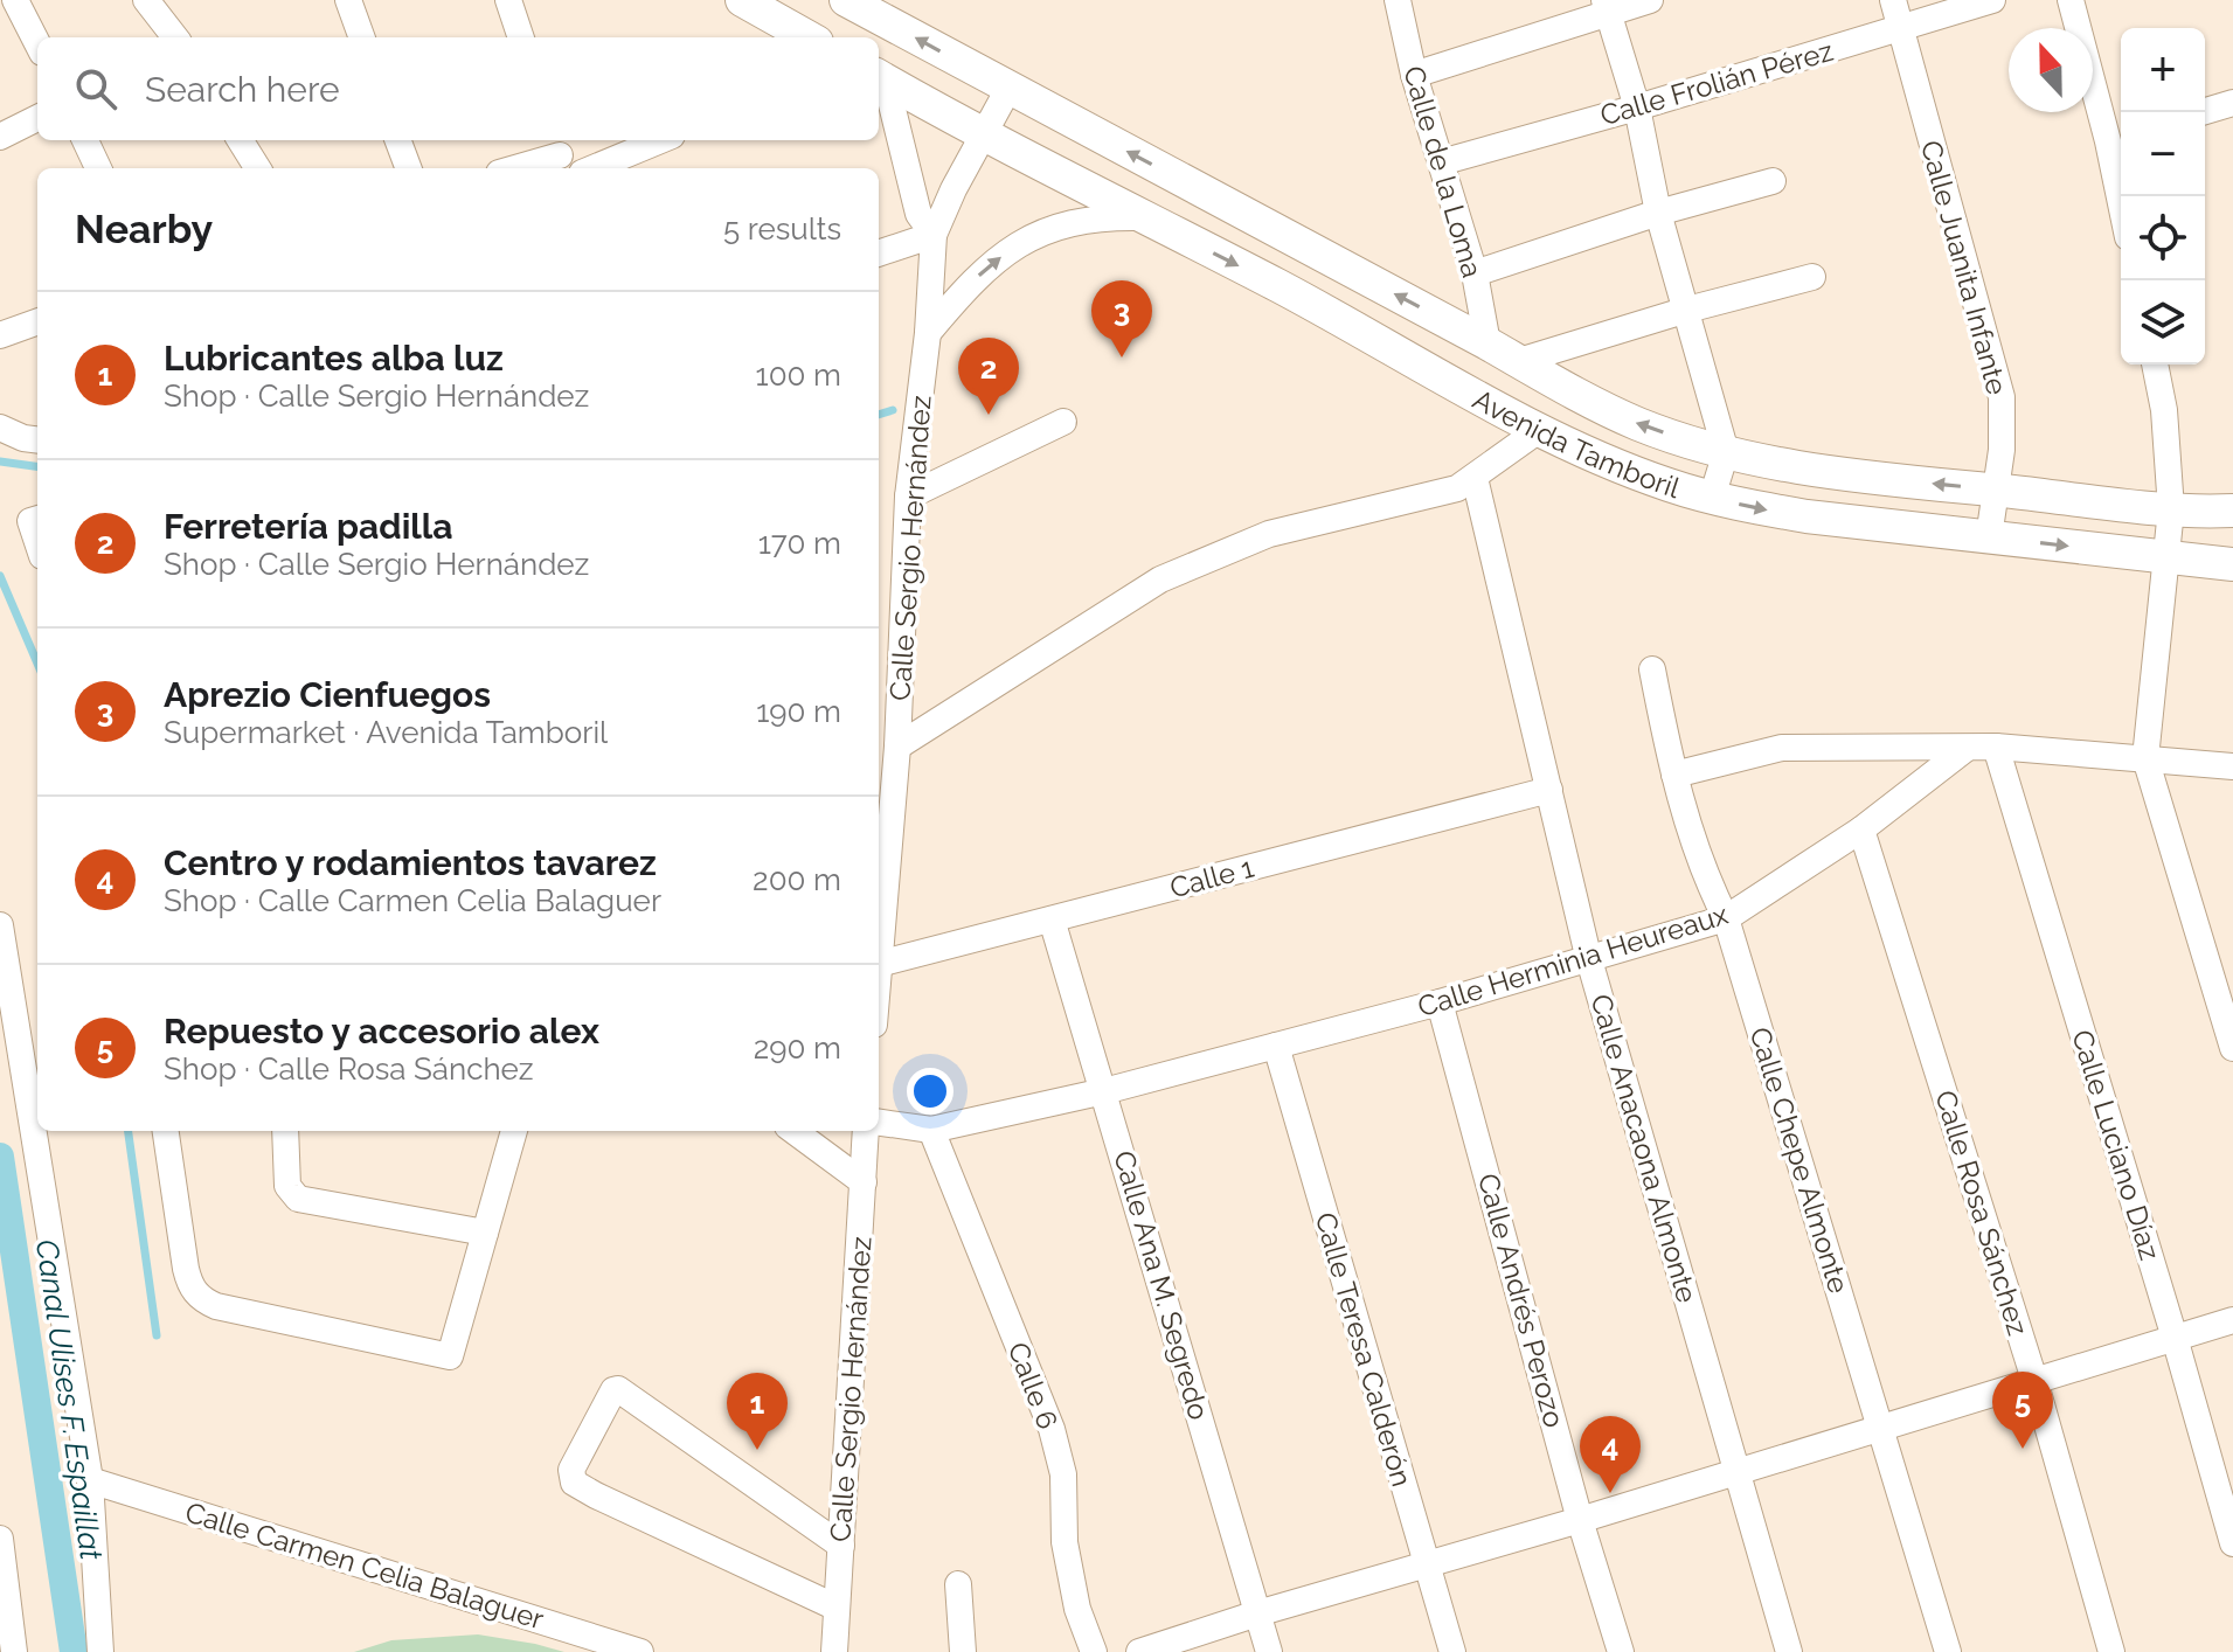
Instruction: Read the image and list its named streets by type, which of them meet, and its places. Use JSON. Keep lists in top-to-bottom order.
{
  "streets": {
    "main road": ["Avenida Tamboril"],
    "street": [
      "Calle Frolián Pérez",
      "Calle de la Loma",
      "Calle Juanita Infante",
      "Calle Sergio Hernández",
      "Calle 1",
      "Calle Herminia Heureaux",
      "Calle Luciano Díaz",
      "Calle Anacaona Almonte",
      "Calle Chepe Almonte",
      "Calle Rosa Sánchez",
      "Calle Ana M. Segredo",
      "Calle Andrés Perozo",
      "Calle Teresa Calderón",
      "Calle 6",
      "Calle Carmen Celia Balaguer"
    ]
  },
  "crossings": [
    ["Calle Frolián Pérez", "Calle de la Loma"],
    ["Calle Frolián Pérez", "Calle Juanita Infante"],
    ["Calle de la Loma", "Avenida Tamboril"],
    ["Calle Juanita Infante", "Avenida Tamboril"],
    ["Avenida Tamboril", "Calle Sergio Hernández"],
    ["Calle 1", "Calle Anacaona Almonte"],
    ["Calle 1", "Calle Ana M. Segredo"],
    ["Calle Herminia Heureaux", "Calle Anacaona Almonte"],
    ["Calle Herminia Heureaux", "Calle Chepe Almonte"],
    ["Calle Herminia Heureaux", "Calle Rosa Sánchez"],
    ["Calle Herminia Heureaux", "Calle Ana M. Segredo"],
    ["Calle Herminia Heureaux", "Calle Andrés Perozo"],
    ["Calle Herminia Heureaux", "Calle Teresa Calderón"],
    ["Calle Herminia Heureaux", "Calle 6"]
  ],
  "water": ["Canal Ulises F. Espaillat"],
  "north": "top",
  "page": {
    "map_buttons": ["+", "−"],
    "search": "Search here",
    "heading": ["Nearby", "5 results"],
    "pins": [
      "3",
      "2",
      "5",
      "1",
      "4"
    ],
    "list": [
      {
        "mark": "1",
        "name": "Lubricantes alba luz",
        "note": "Shop · Calle Sergio Hernández",
        "value": "100 m"
      },
      {
        "mark": "2",
        "name": "Ferretería padilla",
        "note": "Shop · Calle Sergio Hernández",
        "value": "170 m"
      },
      {
        "mark": "3",
        "name": "Aprezio Cienfuegos",
        "note": "Supermarket · Avenida Tamboril",
        "value": "190 m"
      },
      {
        "mark": "4",
        "name": "Centro y rodamientos tavarez",
        "note": "Shop · Calle Carmen Celia Balaguer",
        "value": "200 m"
      },
      {
        "mark": "5",
        "name": "Repuesto y accesorio alex",
        "note": "Shop · Calle Rosa Sánchez",
        "value": "290 m"
      }
    ]
  }
}
